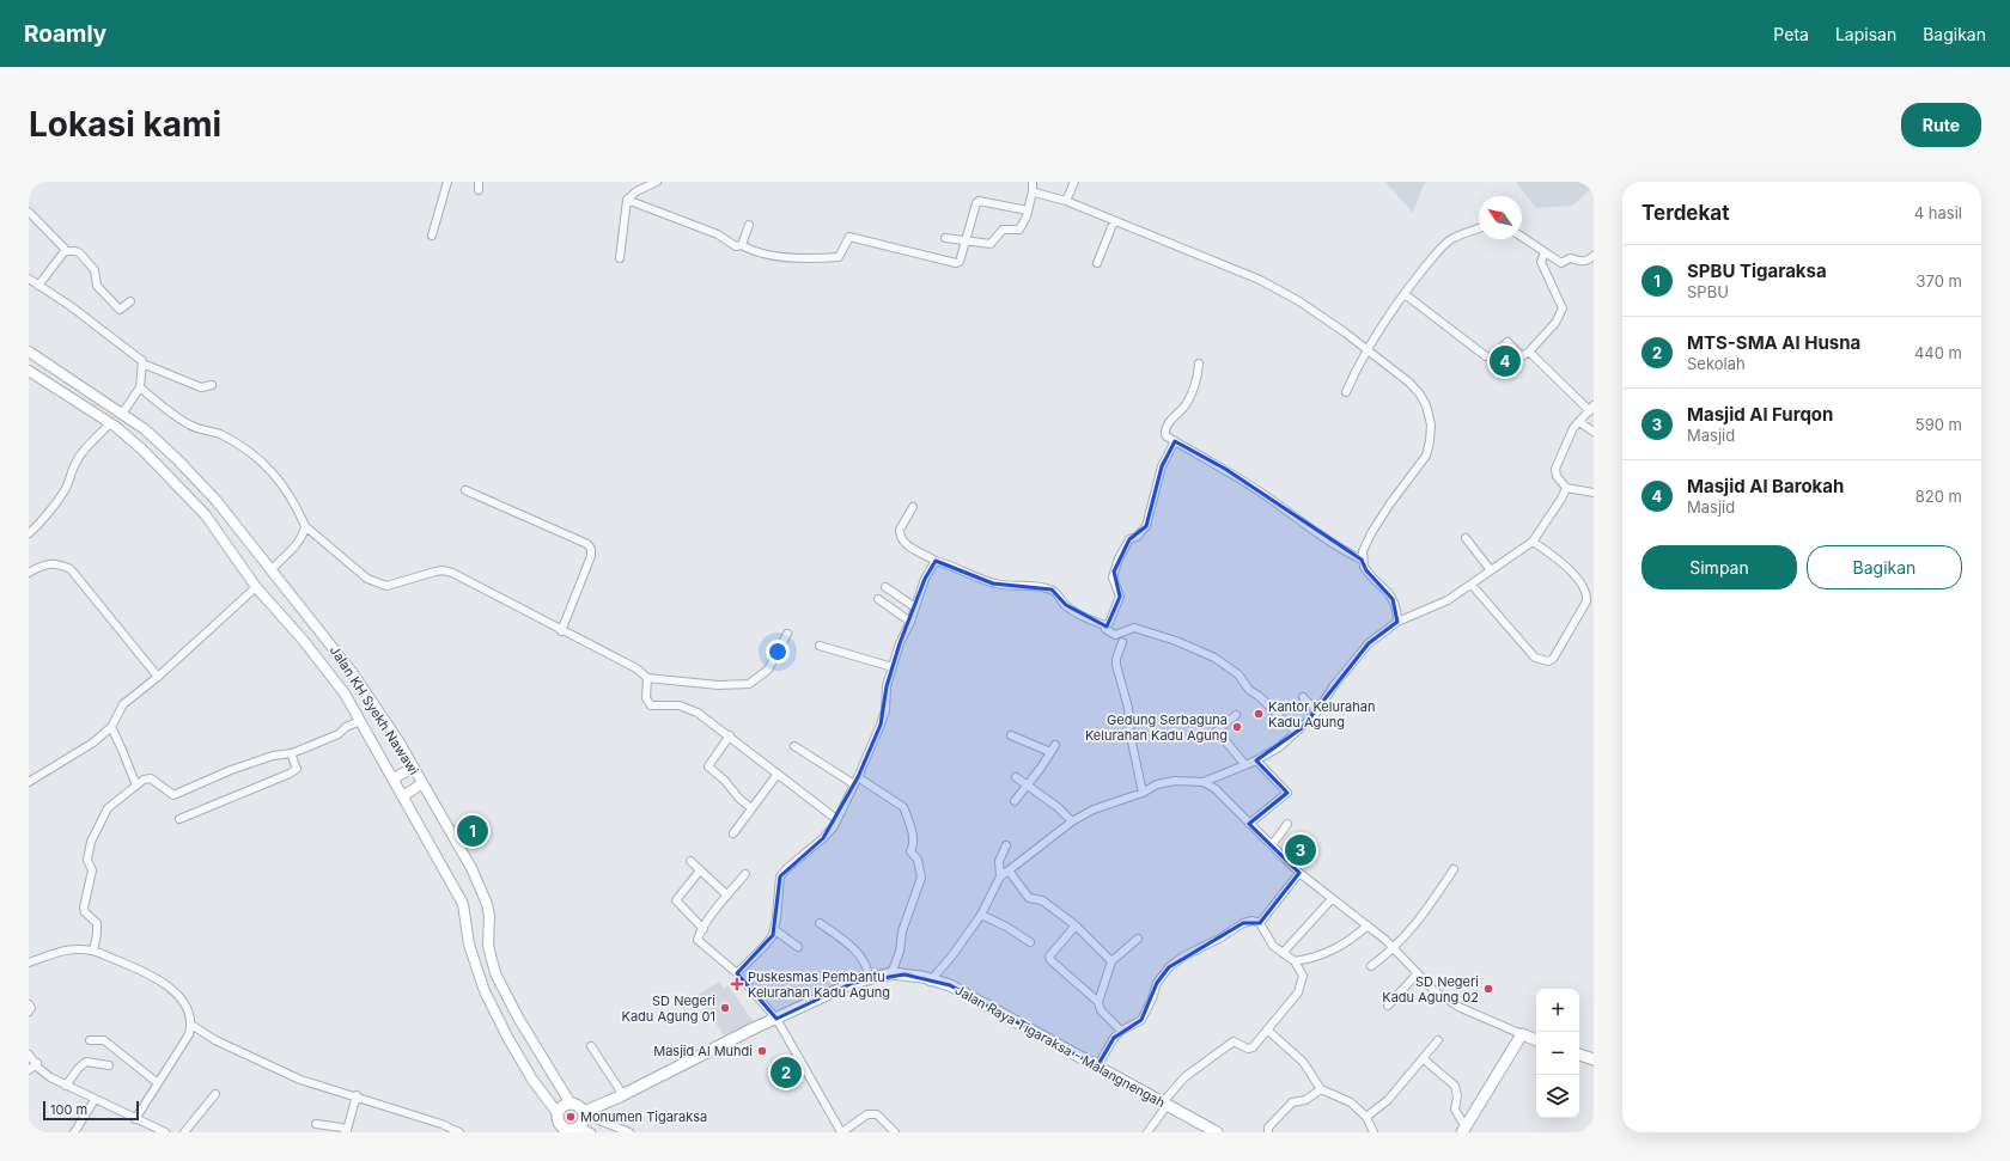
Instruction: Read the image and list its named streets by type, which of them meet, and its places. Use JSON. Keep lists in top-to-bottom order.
{
  "streets": {
    "main road": ["Jalan KH Syekh Nawawi", "Jalan Raya Tigaraksa - Malangnengah"]
  },
  "crossings": [
    ["Jalan KH Syekh Nawawi", "Jalan Raya Tigaraksa - Malangnengah"]
  ],
  "places": {
    "other": [
      "Kantor Kelurahan Kadu Agung",
      "Gedung Serbaguna Kelurahan Kadu Agung",
      "SD Negeri Kadu Agung 02",
      "SD Negeri Kadu Agung 01",
      "Masjid Al Muhdi",
      "Monumen Tigaraksa"
    ],
    "health": ["Puskesmas Pembantu Kelurahan Kadu Agung"]
  },
  "scale_bar": "100 m",
  "north": "top left",
  "page": {
    "header": "Roamly",
    "nav": ["Peta", "Lapisan", "Bagikan"],
    "buttons": [
      "Rute",
      ["Simpan", "Bagikan"]
    ],
    "title": "Lokasi kami",
    "heading": ["Terdekat", "4 hasil"],
    "list": [
      {
        "mark": "1",
        "name": "SPBU Tigaraksa",
        "note": "SPBU",
        "value": "370 m"
      },
      {
        "mark": "2",
        "name": "MTS-SMA Al Husna",
        "note": "Sekolah",
        "value": "440 m"
      },
      {
        "mark": "3",
        "name": "Masjid Al Furqon",
        "note": "Masjid",
        "value": "590 m"
      },
      {
        "mark": "4",
        "name": "Masjid Al Barokah",
        "note": "Masjid",
        "value": "820 m"
      }
    ],
    "pins": [
      "4",
      "1",
      "3",
      "2"
    ],
    "map_buttons": ["+", "−"],
    "scale": "100 m"
  }
}
